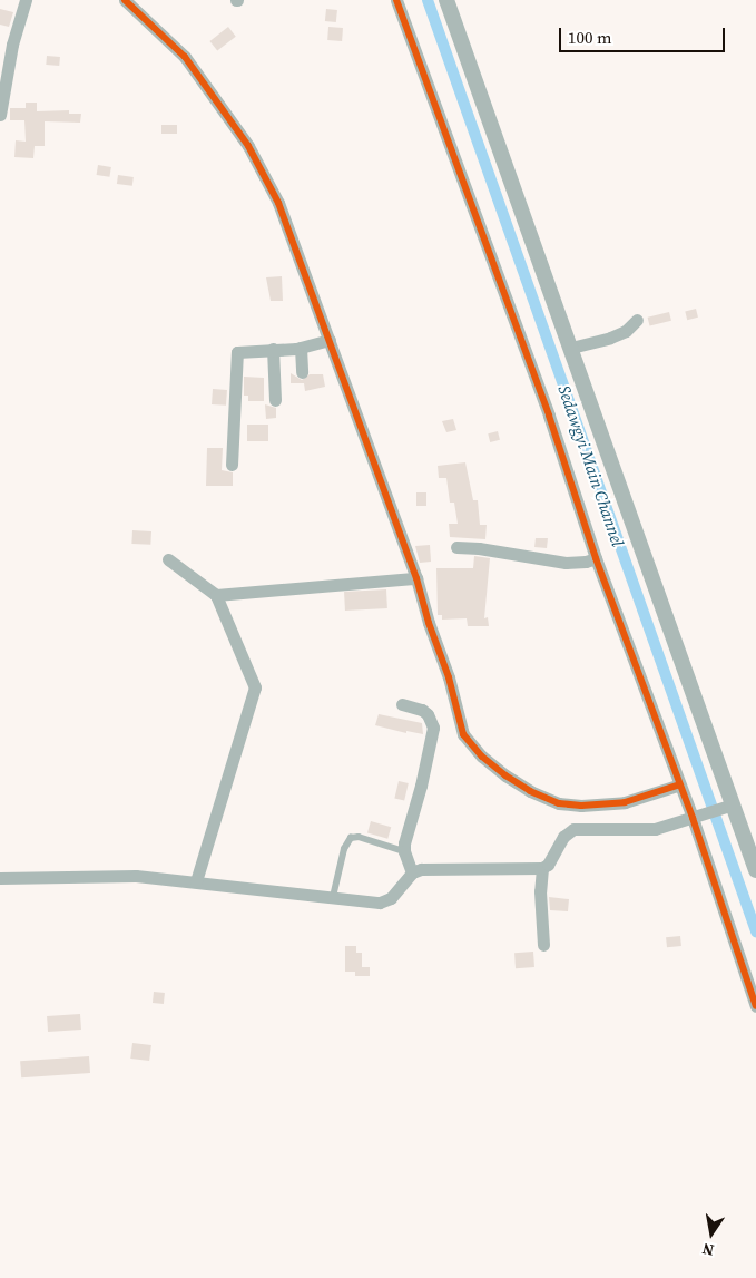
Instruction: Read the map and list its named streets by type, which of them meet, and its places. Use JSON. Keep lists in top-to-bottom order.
{
  "water": ["Sedawgyi Main Channel"],
  "scale_bar": "100 m",
  "north": "bottom"
}
